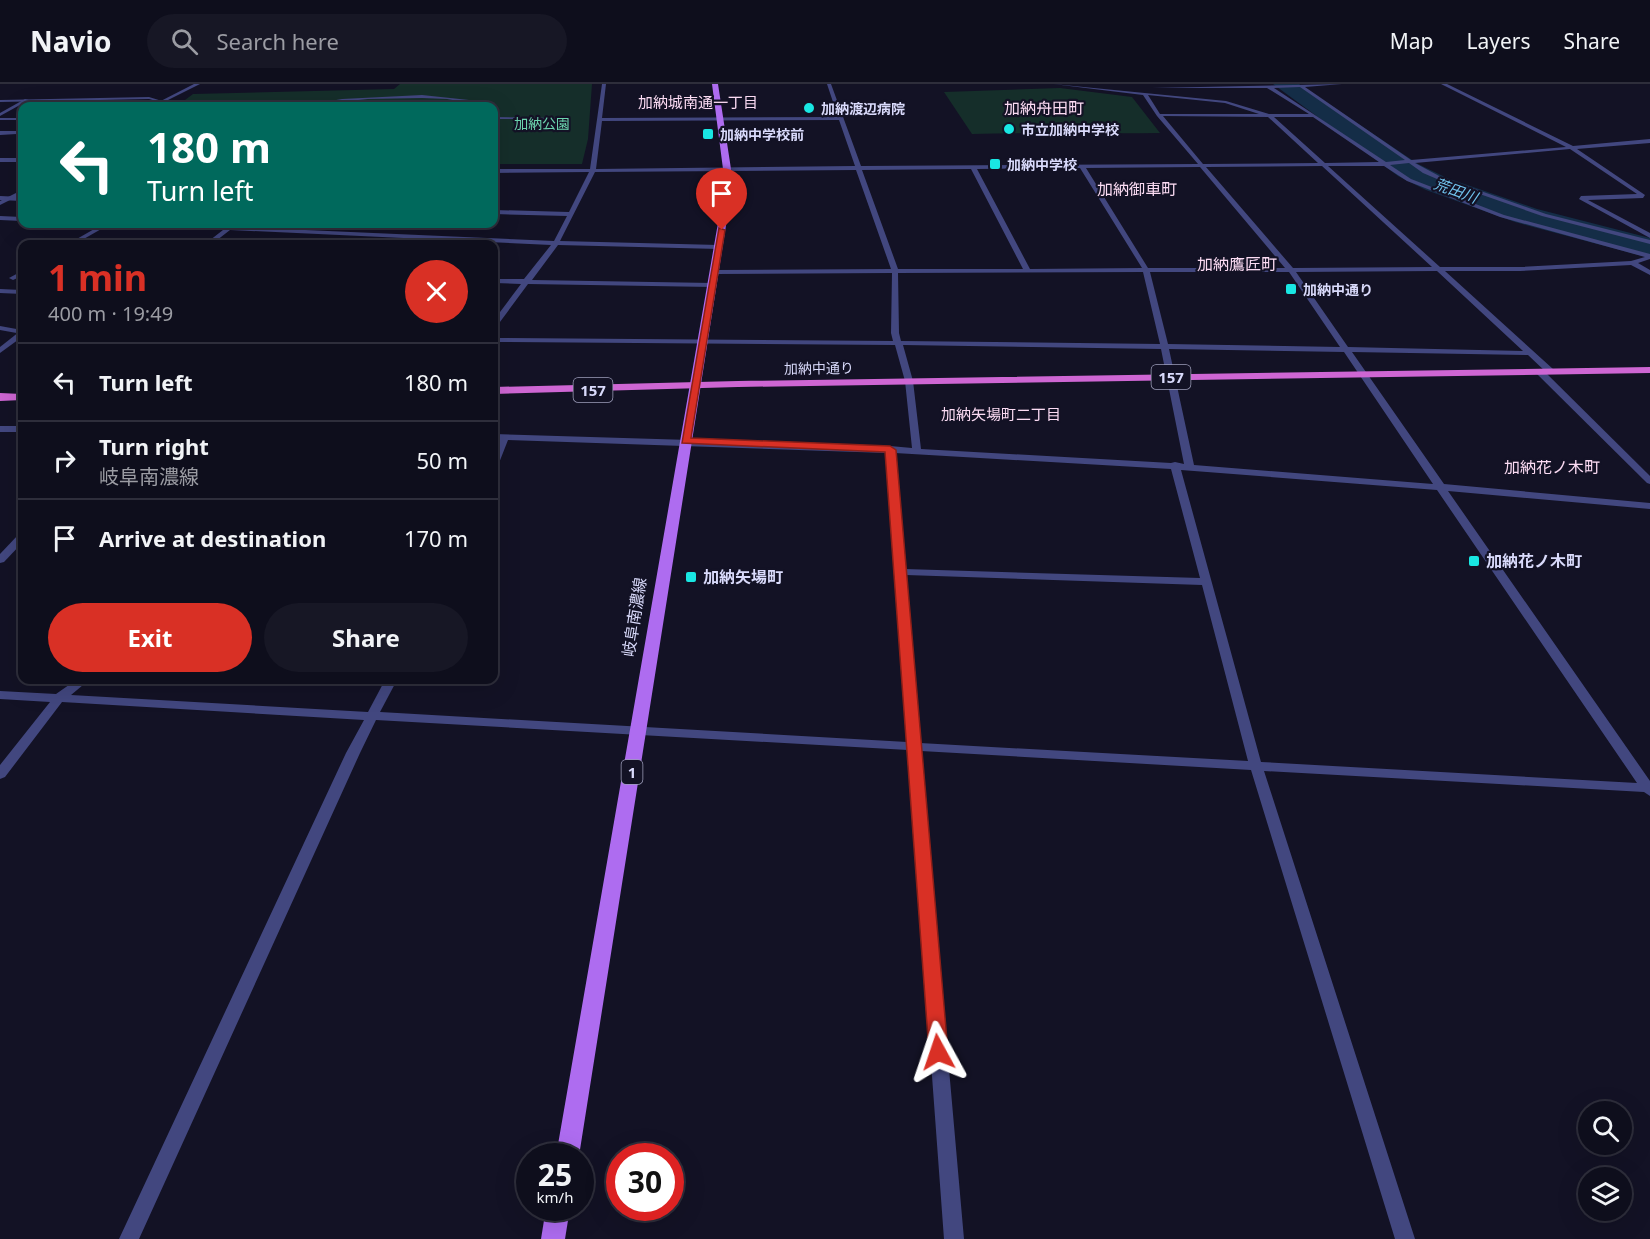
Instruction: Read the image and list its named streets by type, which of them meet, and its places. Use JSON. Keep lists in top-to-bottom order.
{
  "streets": {
    "highway": ["加納中通り", "157"],
    "main road": ["岐阜南濃線", "1"]
  },
  "crossings": [
    ["加納中通り", "岐阜南濃線"]
  ],
  "districts": [
    "加納城南通一丁目",
    "加納舟田町",
    "加納御車町",
    "加納鷹匠町",
    "加納矢場町二丁目",
    "加納花ノ木町"
  ],
  "water": ["荒田川"],
  "parks": ["加納公園"],
  "places": {
    "other": ["加納渡辺病院", "市立加納中学校"],
    "transit": [
      "加納中学校前",
      "加納中学校",
      "加納中通り",
      "加納花ノ木町",
      "加納矢場町"
    ]
  },
  "page": {
    "header": "Navio",
    "search": "Search here",
    "nav": ["Map", "Layers", "Share"],
    "turn": ["180 m", "Turn left"],
    "heading": ["1 min", "400 m · 19:49"],
    "list": [
      {
        "name": "Turn left",
        "value": "180 m"
      },
      {
        "name": "Turn right",
        "note": "岐阜南濃線",
        "value": "50 m"
      },
      {
        "name": "Arrive at destination",
        "value": "170 m"
      }
    ],
    "buttons": ["Exit", "Share"],
    "speed": "25 km/h",
    "limit": "30"
  }
}
